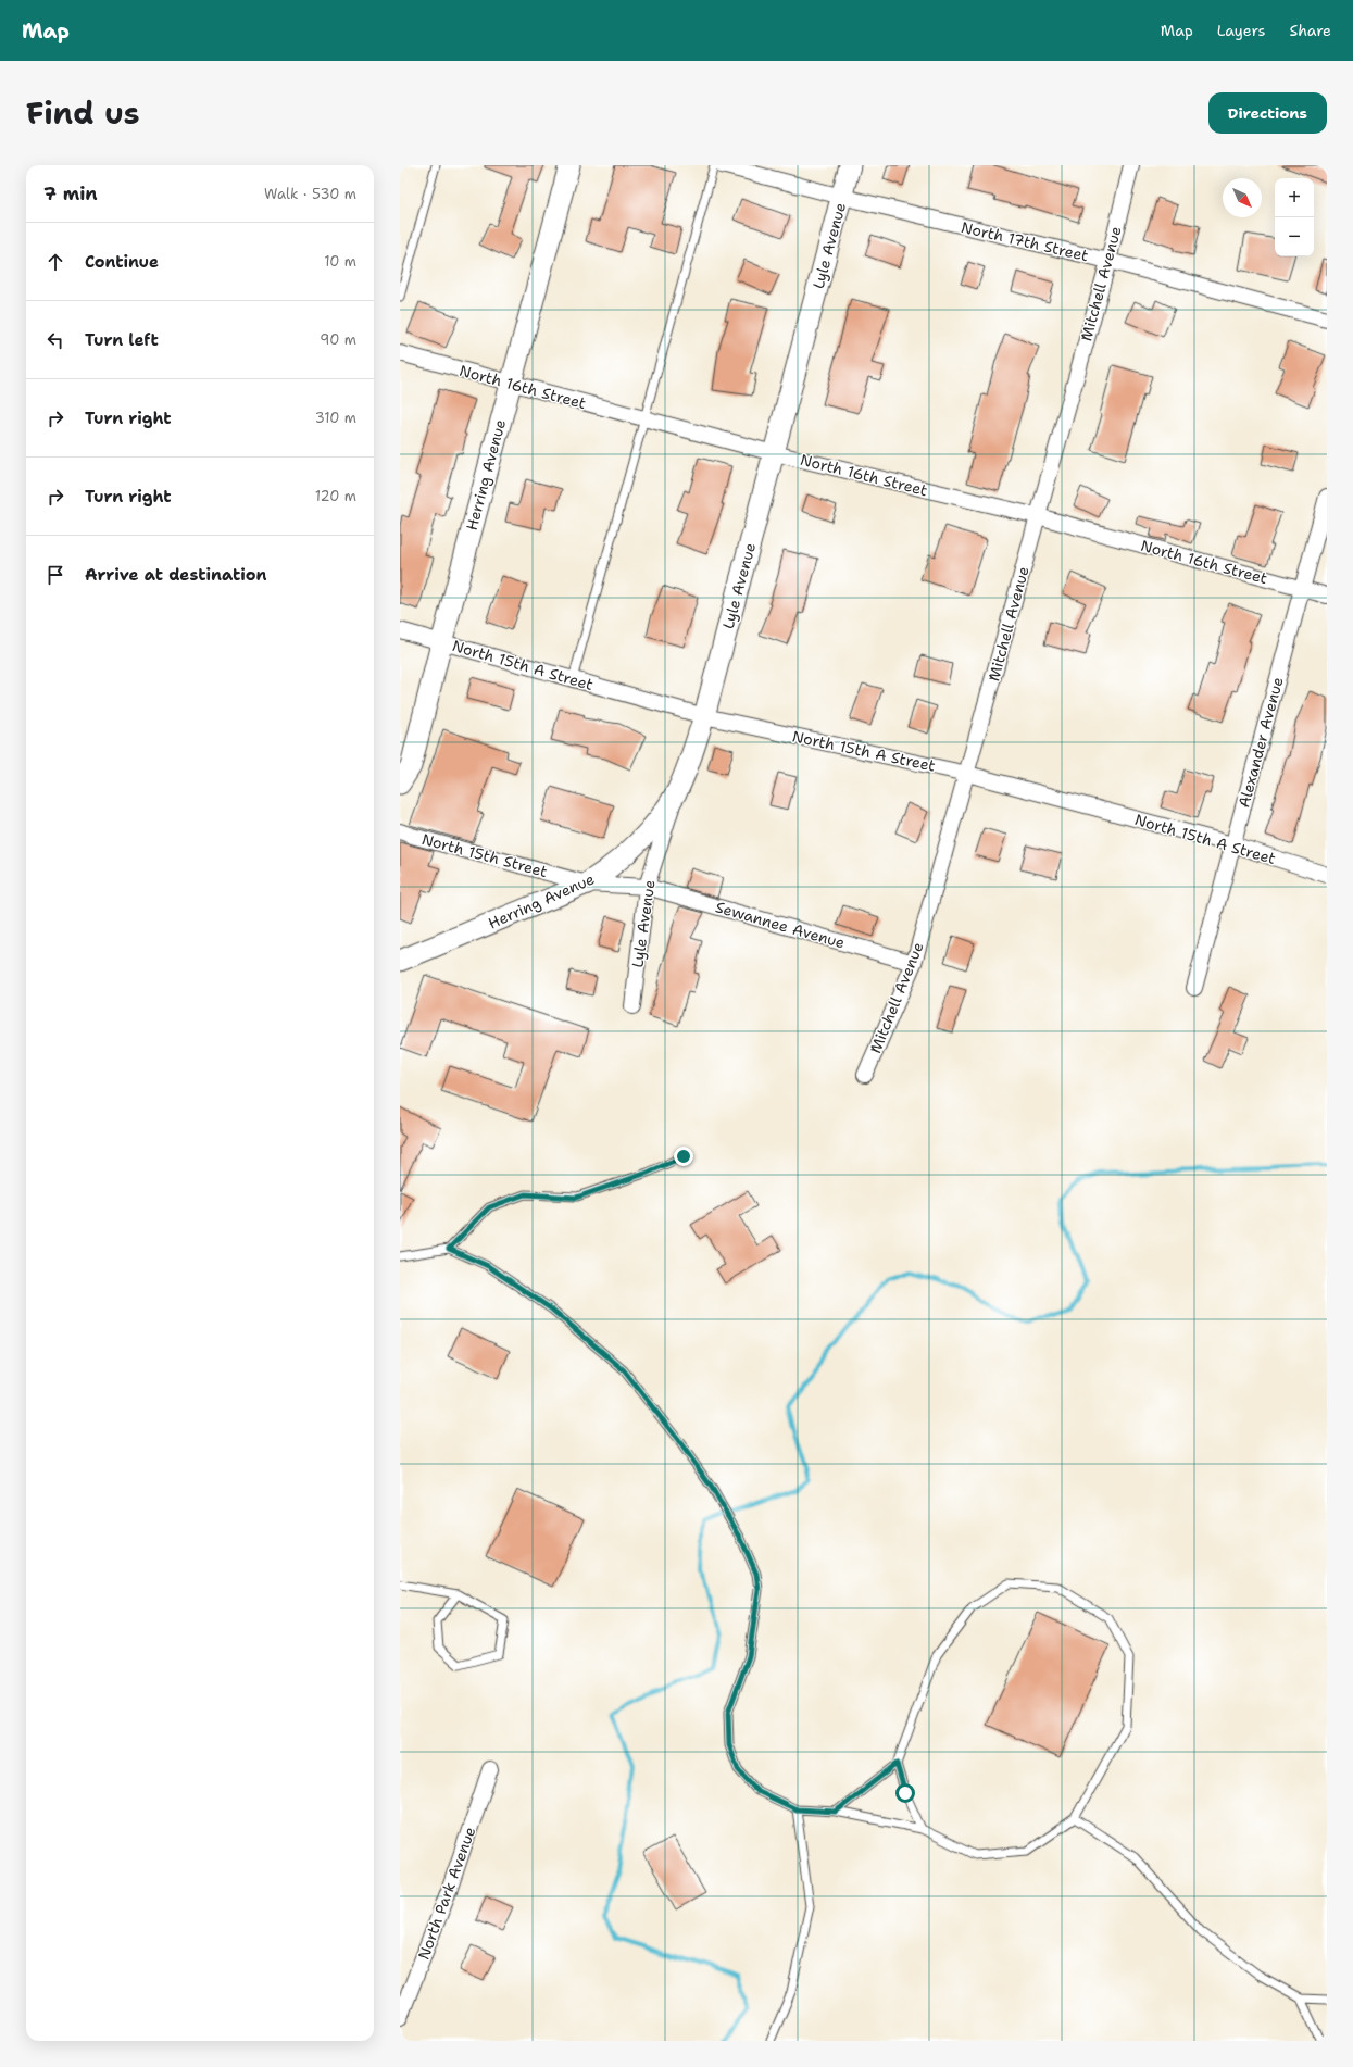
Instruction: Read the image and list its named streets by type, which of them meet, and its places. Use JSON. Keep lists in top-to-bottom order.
{
  "streets": {
    "main road": ["Lyle Avenue", "Herring Avenue"],
    "street": [
      "North 17th Street",
      "Mitchell Avenue",
      "North 16th Street",
      "North 15th A Street",
      "Alexander Avenue",
      "North 15th Street",
      "Sewannee Avenue",
      "North Park Avenue"
    ]
  },
  "crossings": [
    ["North 17th Street", "Lyle Avenue"],
    ["North 17th Street", "Mitchell Avenue"],
    ["Lyle Avenue", "North 16th Street"],
    ["Lyle Avenue", "Herring Avenue"],
    ["Lyle Avenue", "North 15th A Street"],
    ["Lyle Avenue", "North 15th Street"],
    ["Lyle Avenue", "Sewannee Avenue"],
    ["Mitchell Avenue", "North 16th Street"],
    ["Mitchell Avenue", "North 15th A Street"],
    ["Mitchell Avenue", "Sewannee Avenue"],
    ["North 16th Street", "Herring Avenue"],
    ["North 16th Street", "Alexander Avenue"],
    ["Herring Avenue", "North 15th A Street"],
    ["Herring Avenue", "North 15th Street"],
    ["North 15th A Street", "Alexander Avenue"],
    ["North 15th Street", "Sewannee Avenue"]
  ],
  "north": "bottom right",
  "page": {
    "header": "Map",
    "nav": ["Map", "Layers", "Share"],
    "title": "Find us",
    "buttons": "Directions",
    "heading": ["7 min", "Walk · 530 m"],
    "map_buttons": ["+", "−"],
    "list": [
      ["Continue", "10 m"],
      ["Turn left", "90 m"],
      ["Turn right", "310 m"],
      ["Turn right", "120 m"],
      "Arrive at destination"
    ]
  }
}
